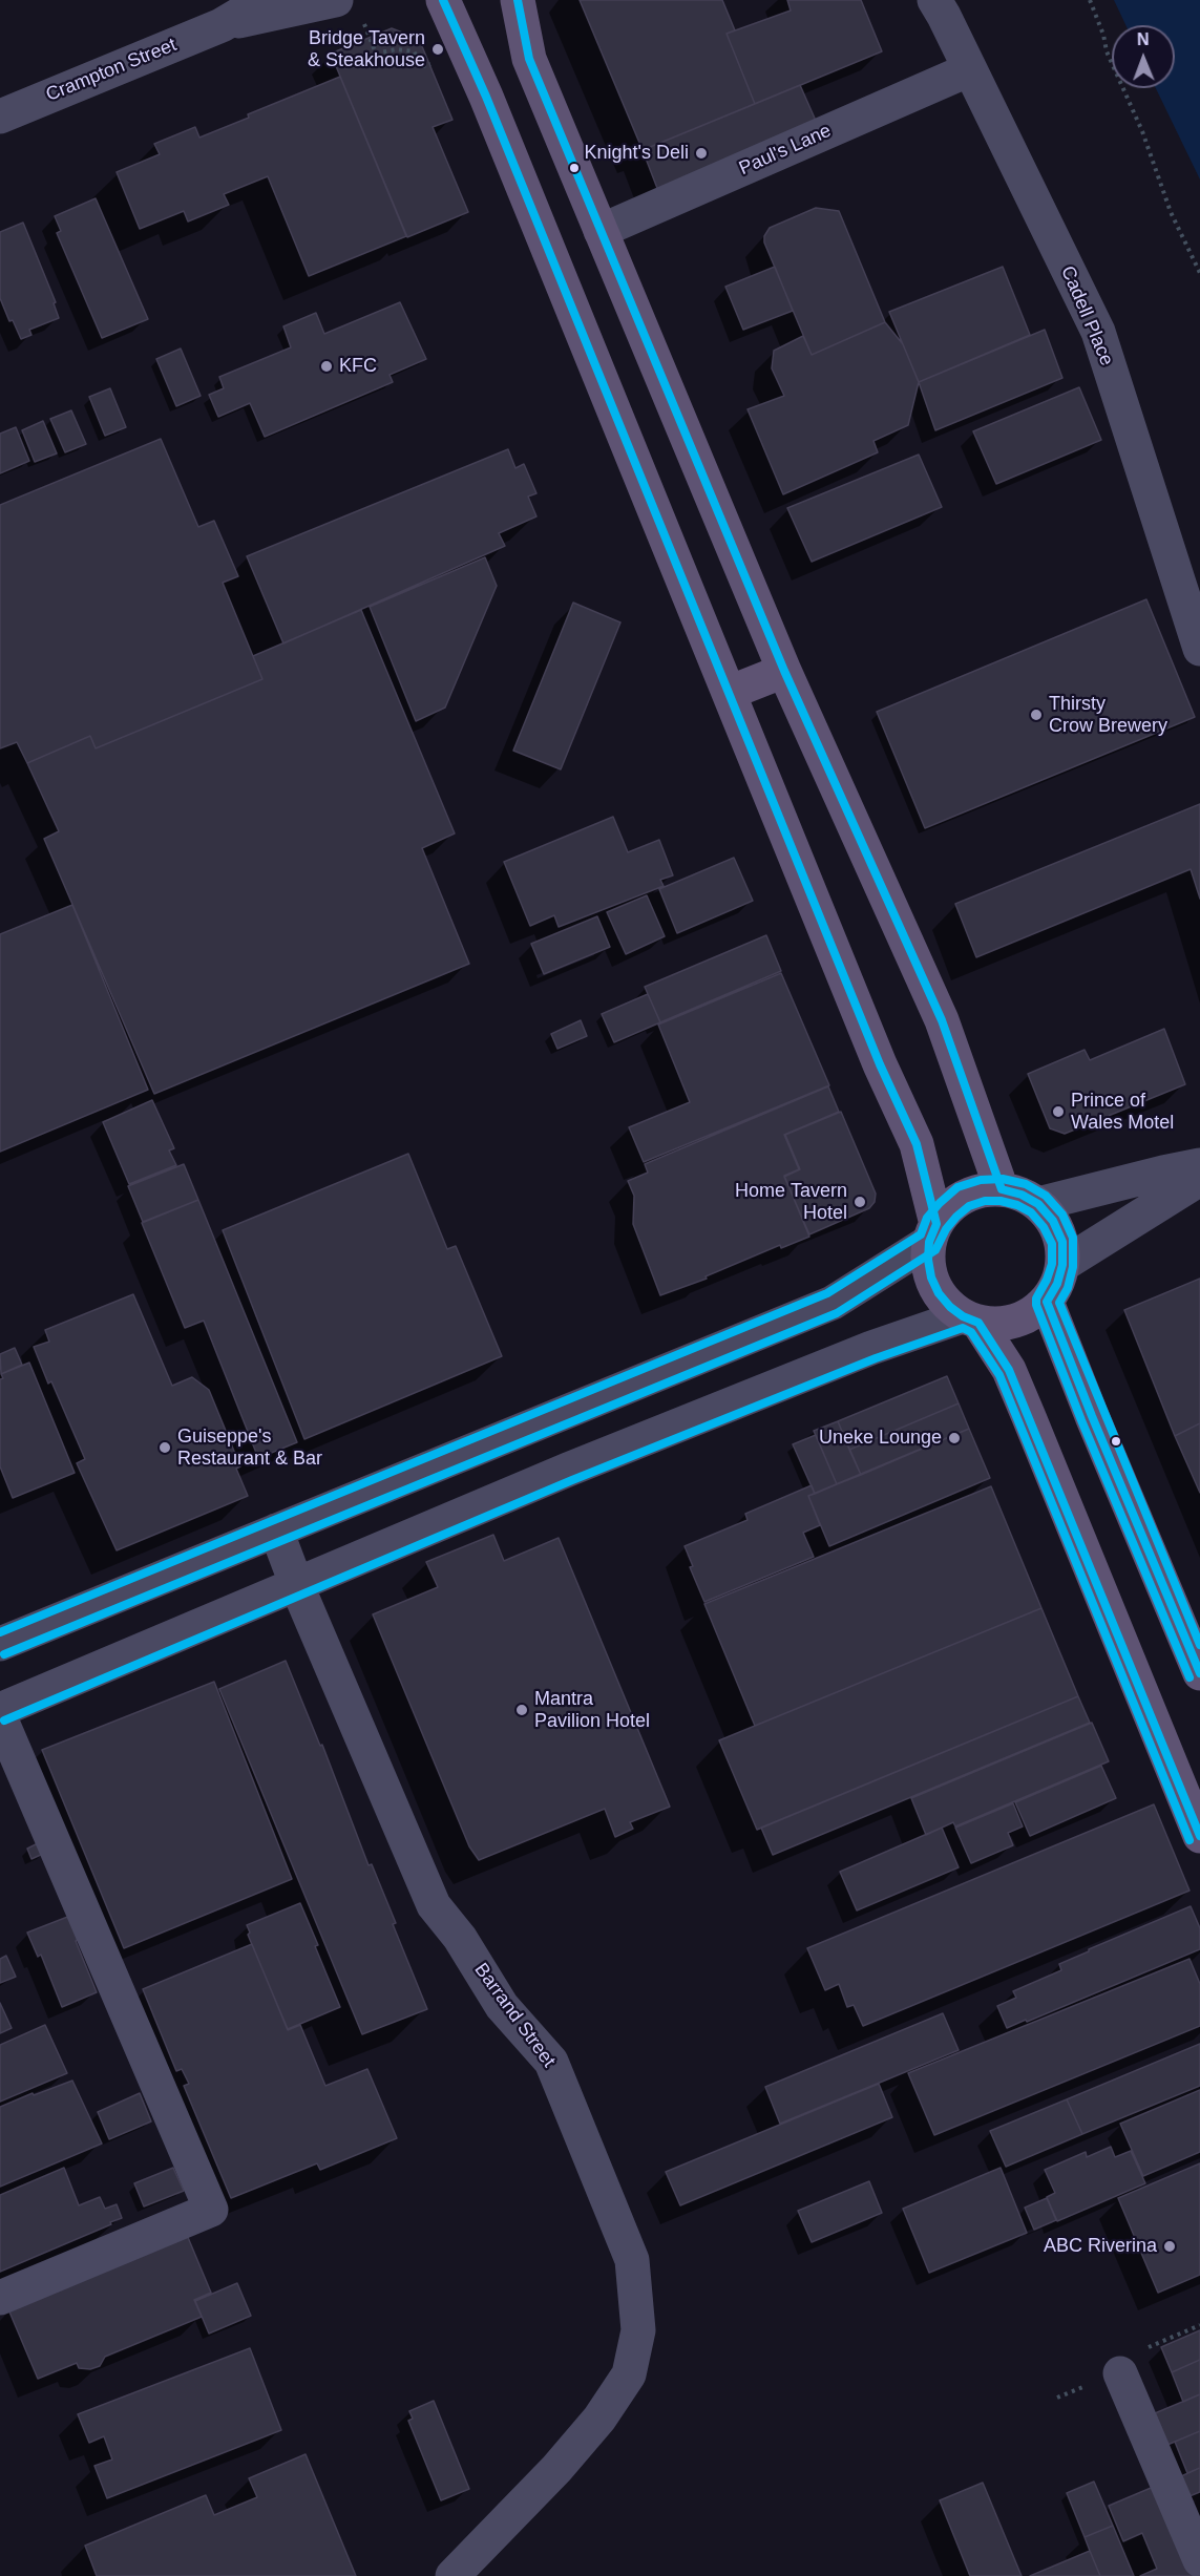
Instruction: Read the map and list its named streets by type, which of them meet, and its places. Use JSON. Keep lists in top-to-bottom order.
{
  "streets": {
    "street": [
      "Crampton Street",
      "Paul's Lane",
      "Cadell Place",
      "Barrand Street"
    ]
  },
  "crossings": [
    ["Paul's Lane", "Cadell Place"]
  ],
  "places": [
    "Bridge Tavern & Steakhouse",
    "Knight's Deli",
    "KFC",
    "Thirsty Crow Brewery",
    "Prince of Wales Motel",
    "Home Tavern Hotel",
    "Uneke Lounge",
    "Guiseppe's Restaurant & Bar",
    "Mantra Pavilion Hotel",
    "ABC Riverina"
  ],
  "north": "top"
}
